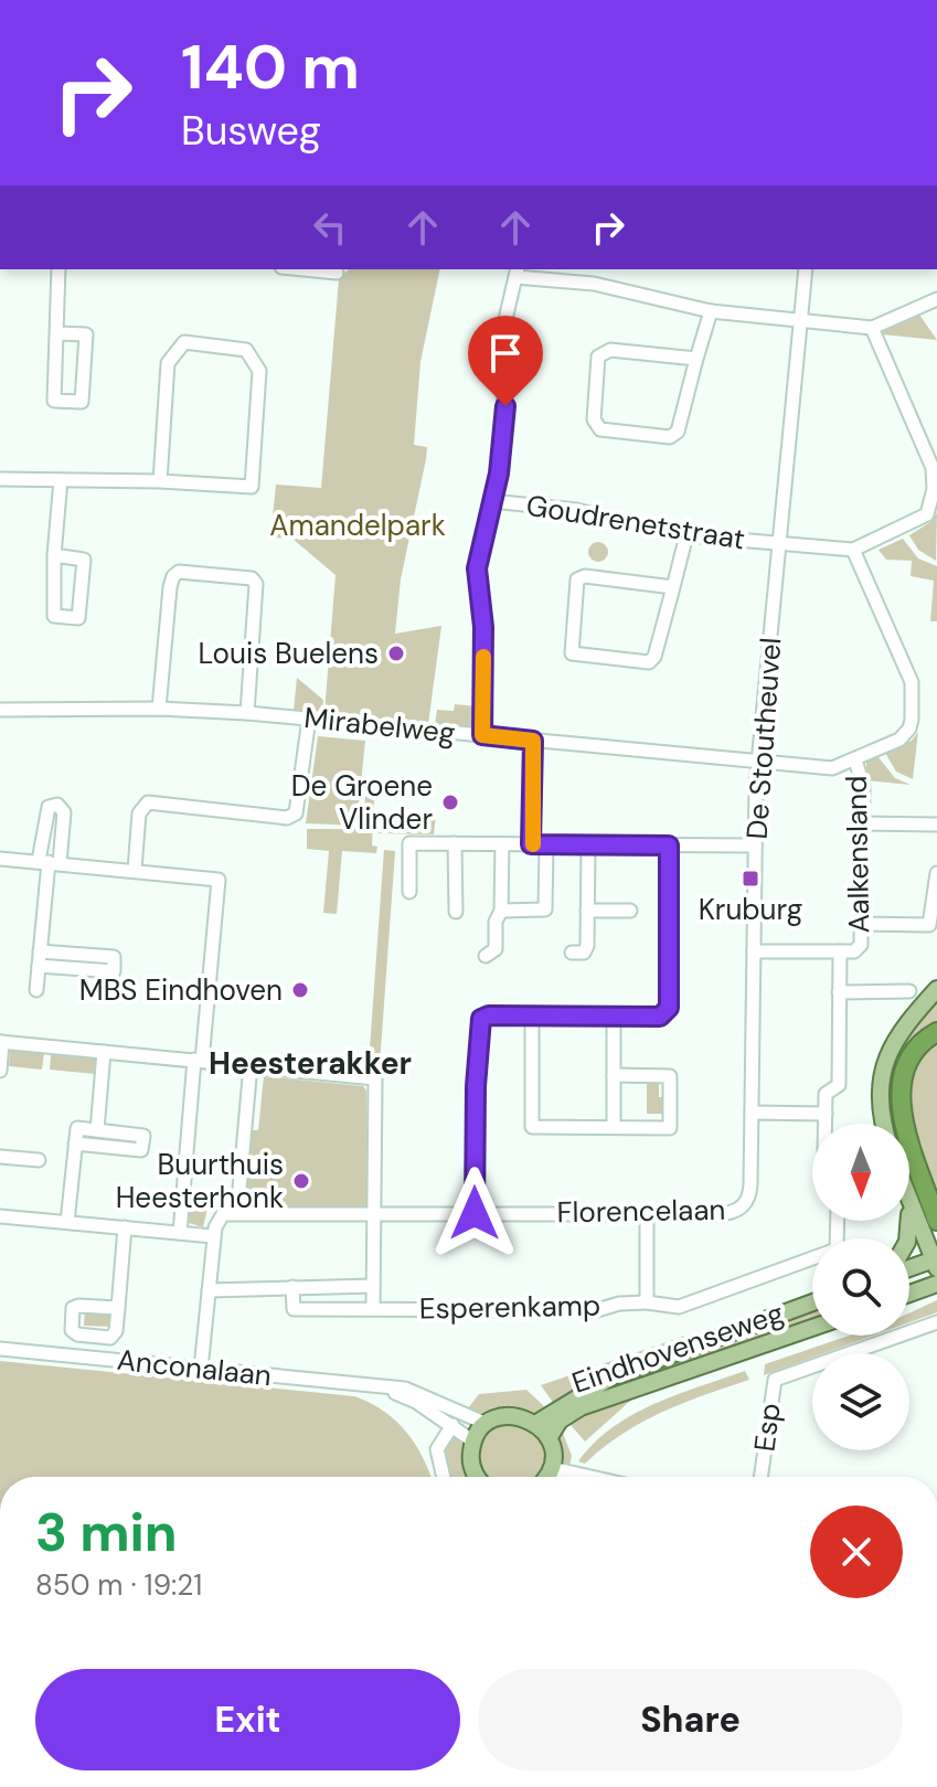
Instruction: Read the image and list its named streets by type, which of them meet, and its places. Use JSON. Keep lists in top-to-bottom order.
{
  "streets": {
    "main road": ["Eindhovenseweg"],
    "street": [
      "Goudrenetstraat",
      "Mirabelweg",
      "De Stoutheuvel",
      "Aalkensland",
      "Florencelaan",
      "Esperenkamp",
      "Anconalaan",
      "Esp"
    ]
  },
  "crossings": [
    ["Goudrenetstraat", "Mirabelweg"],
    ["Goudrenetstraat", "De Stoutheuvel"],
    ["Mirabelweg", "De Stoutheuvel"],
    ["Mirabelweg", "Aalkensland"],
    ["De Stoutheuvel", "Aalkensland"],
    ["De Stoutheuvel", "Florencelaan"]
  ],
  "districts": ["Heesterakker"],
  "parks": ["Amandelpark"],
  "places": {
    "other": [
      "Louis Buelens",
      "De Groene Vlinder",
      "MBS Eindhoven",
      "Buurthuis Heesterhonk"
    ],
    "transit": ["Kruburg"]
  },
  "north": "bottom",
  "page": {
    "turn": ["140 m", "Busweg"],
    "heading": ["3 min", "850 m · 19:21"],
    "buttons": ["Exit", "Share"]
  }
}
